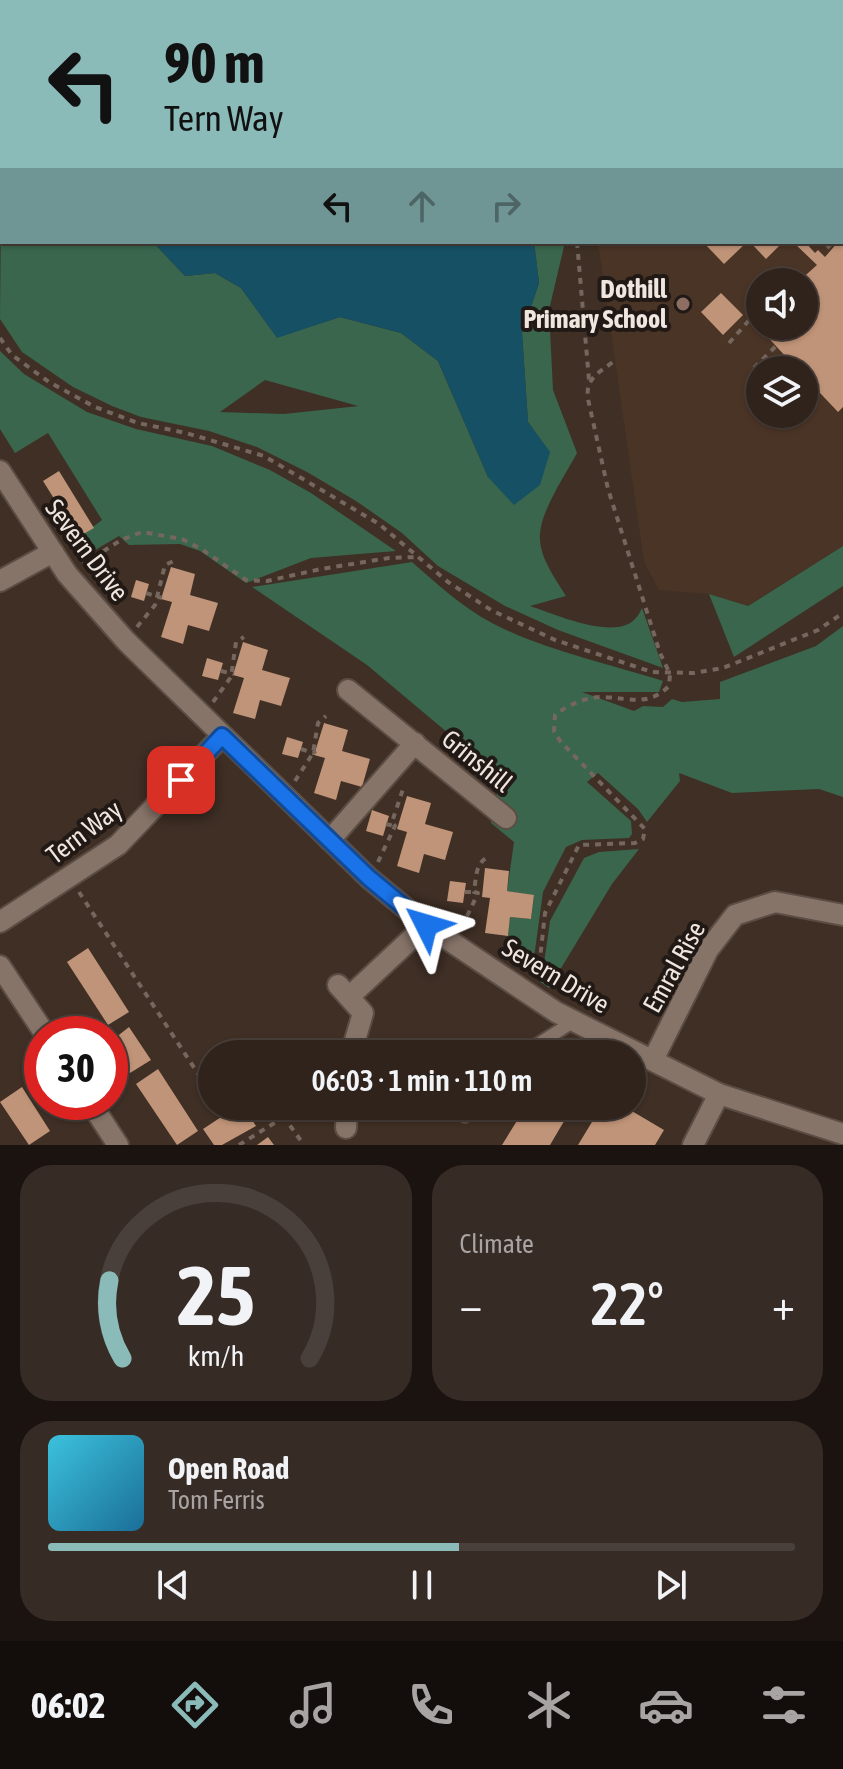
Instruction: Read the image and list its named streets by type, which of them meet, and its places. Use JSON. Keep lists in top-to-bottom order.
{
  "streets": {
    "street": [
      "Severn Drive",
      "Grinshill",
      "Tern Way",
      "Emral Rise"
    ]
  },
  "crossings": [
    ["Severn Drive", "Grinshill"],
    ["Severn Drive", "Tern Way"],
    ["Severn Drive", "Emral Rise"]
  ],
  "places": ["Dothill Primary School"],
  "page": {
    "turn": ["90 m", "Tern Way"],
    "limit": "30",
    "trip": "06:03 · 1 min · 110 m",
    "tile": "Climate",
    "heat": ["−", "22°", "+"],
    "song": ["Open Road", "Tom Ferris"],
    "tabs": "06:02",
    "gauge": ["25", "km/h"]
  }
}
